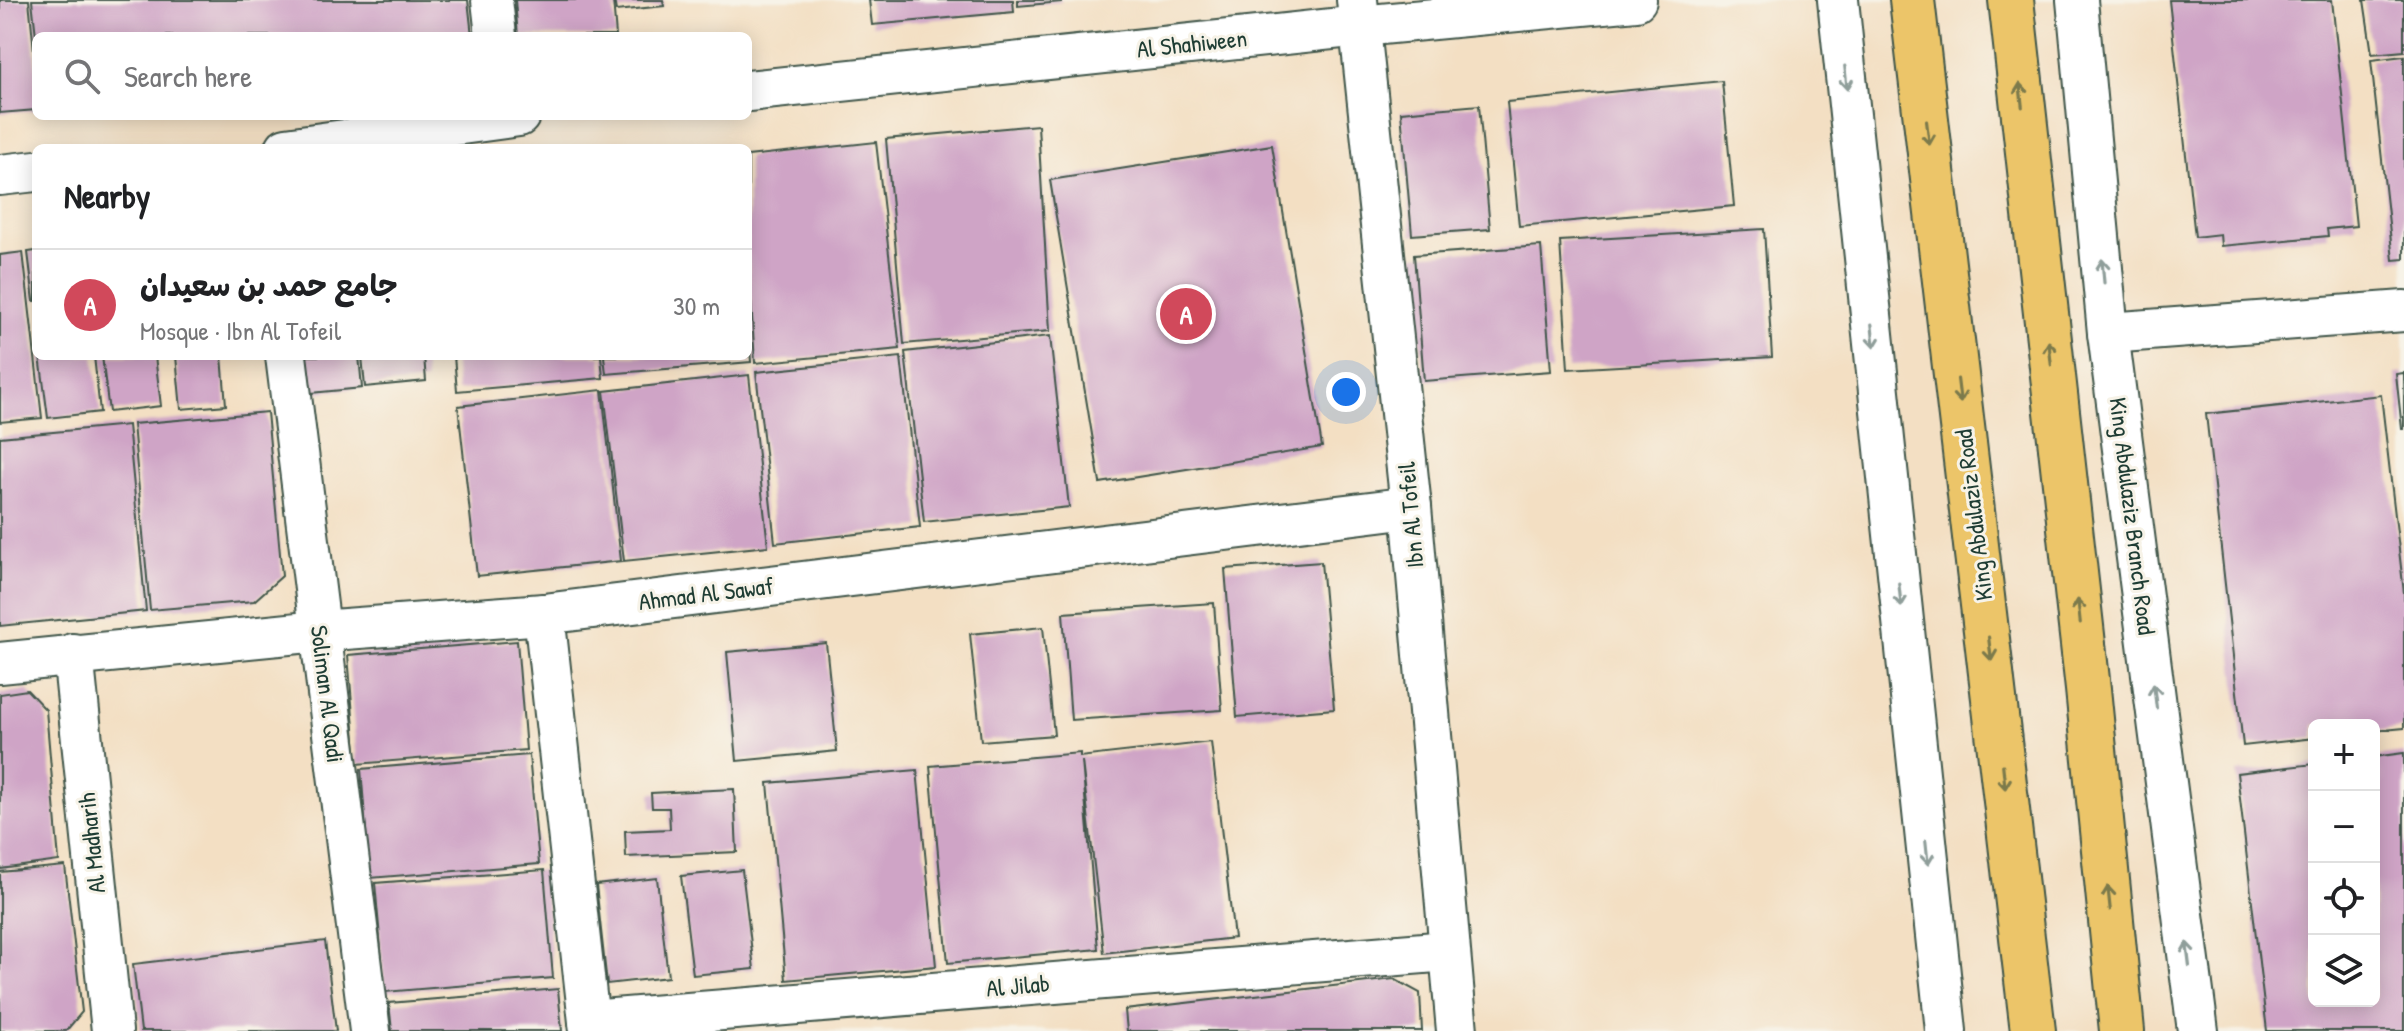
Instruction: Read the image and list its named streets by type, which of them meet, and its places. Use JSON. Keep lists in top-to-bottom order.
{
  "streets": {
    "main road": ["King Abdulaziz Road"],
    "street": [
      "Al Shahiween",
      "Ibn Al Tofeil",
      "King Abdulaziz Branch Road",
      "Ahmad Al Sawaf",
      "Soliman Al Qadi",
      "Al Madharih",
      "Al Jilab"
    ]
  },
  "crossings": [
    ["Al Shahiween", "Ibn Al Tofeil"],
    ["Ibn Al Tofeil", "Ahmad Al Sawaf"],
    ["Ibn Al Tofeil", "Al Jilab"],
    ["Ahmad Al Sawaf", "Soliman Al Qadi"],
    ["Ahmad Al Sawaf", "Al Madharih"]
  ],
  "page": {
    "search": "Search here",
    "heading": "Nearby",
    "list": [
      {
        "mark": "A",
        "name": "جامع حمد بن سعيدان",
        "note": "Mosque · Ibn Al Tofeil",
        "value": "30 m"
      }
    ],
    "pins": "A",
    "map_buttons": ["+", "−"]
  }
}
